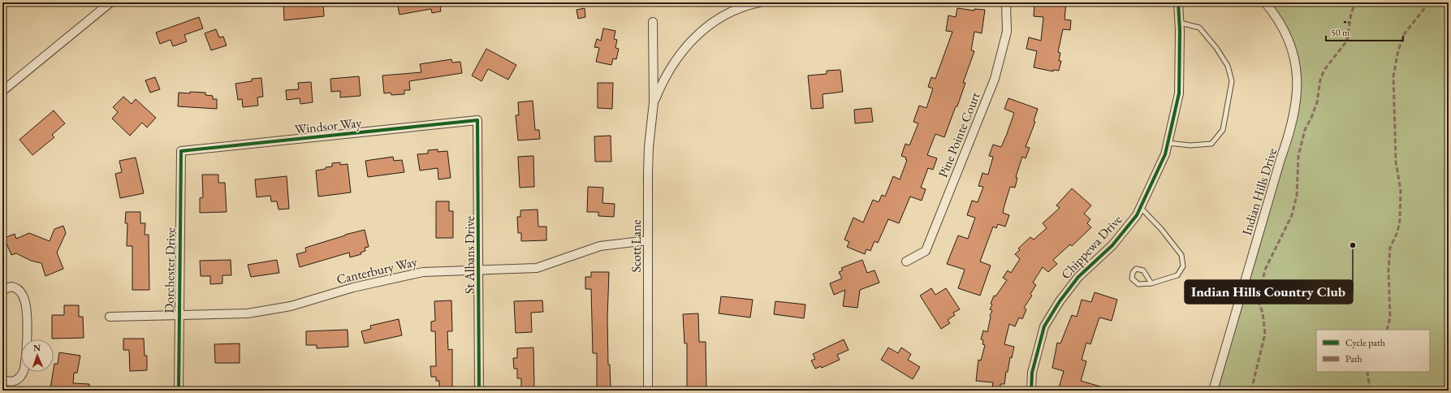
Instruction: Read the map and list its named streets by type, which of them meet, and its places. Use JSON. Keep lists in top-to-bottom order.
{
  "streets": {
    "street": [
      "Windsor Way",
      "Pine Pointe Court",
      "Indian Hills Drive",
      "Scott Lane",
      "Chippewa Drive",
      "St Albans Drive",
      "Dorchester Drive",
      "Canterbury Way"
    ]
  },
  "crossings": [
    ["Windsor Way", "St Albans Drive"],
    ["Windsor Way", "Dorchester Drive"],
    ["Scott Lane", "Canterbury Way"],
    ["St Albans Drive", "Canterbury Way"],
    ["Dorchester Drive", "Canterbury Way"]
  ],
  "places": ["Indian Hills Country Club"],
  "legend": ["Cycle path", "Path"],
  "scale_bar": "50 m",
  "north": "top"
}
